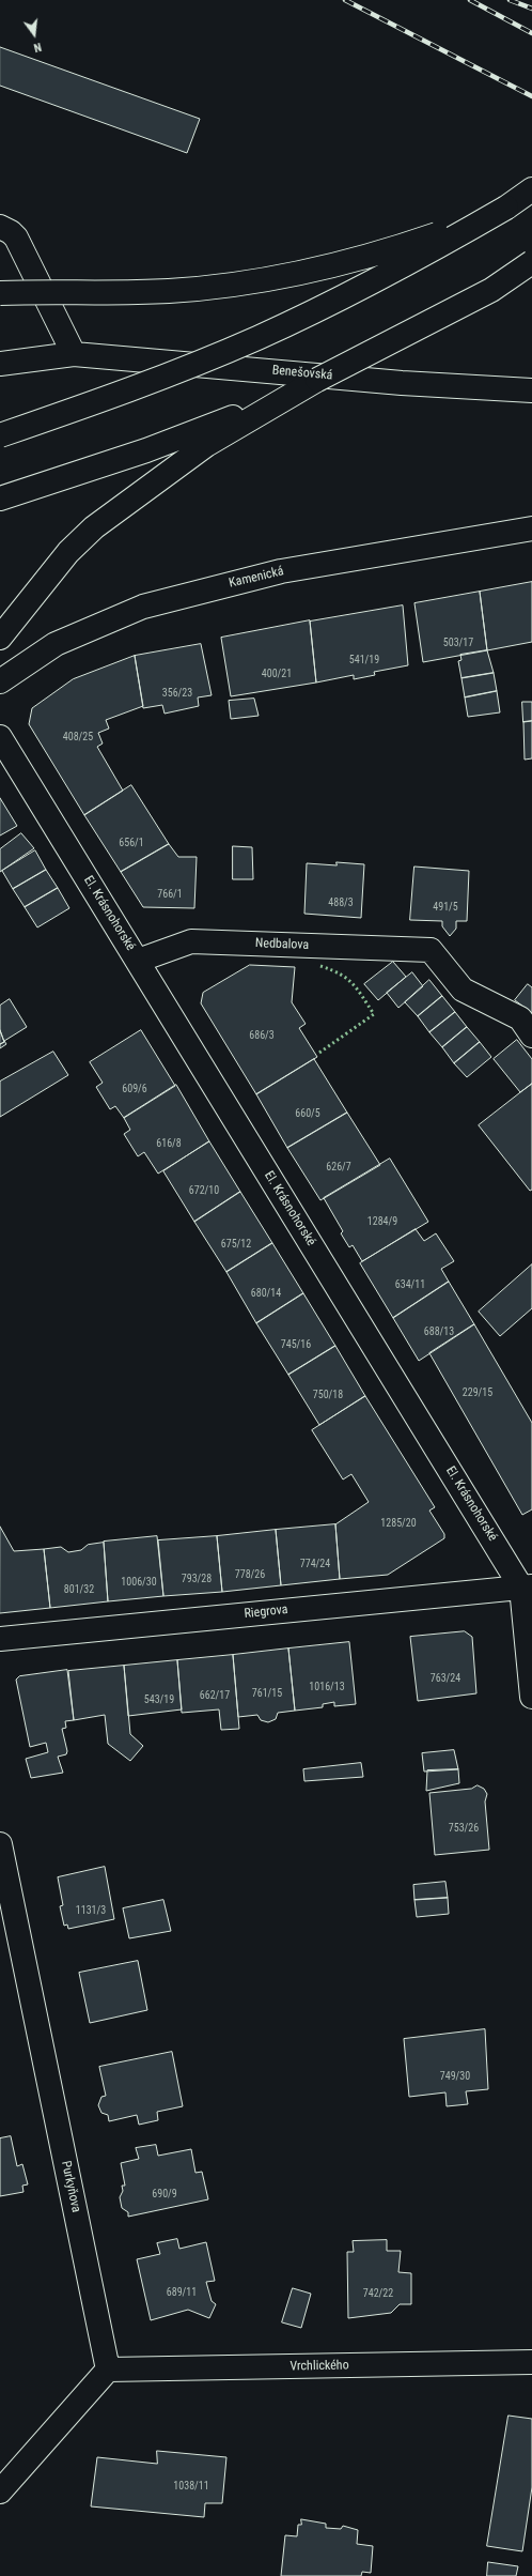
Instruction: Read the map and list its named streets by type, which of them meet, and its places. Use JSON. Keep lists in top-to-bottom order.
{
  "streets": {
    "street": [
      "Benešovská",
      "Kamenická",
      "El. Krásnohorské",
      "Nedbalova",
      "Riegrova",
      "Purkyňova",
      "Vrchlického"
    ]
  },
  "crossings": [
    ["El. Krásnohorské", "Nedbalova"],
    ["El. Krásnohorské", "Riegrova"],
    ["Purkyňova", "Vrchlického"]
  ],
  "house_numbers": [
    "503/17",
    "541/19",
    "400/21",
    "356/23",
    "408/25",
    "656/1",
    "766/1",
    "488/3",
    "491/5",
    "686/3",
    "609/6",
    "660/5",
    "616/8",
    "626/7",
    "672/10",
    "1284/9",
    "675/12",
    "634/11",
    "680/14",
    "688/13",
    "745/16",
    "229/15",
    "750/18",
    "1285/20",
    "774/24",
    "778/26",
    "793/28",
    "1006/30",
    "801/32",
    "763/24",
    "1016/13",
    "761/15",
    "662/17",
    "543/19",
    "753/26",
    "1131/3",
    "749/30",
    "690/9",
    "689/11",
    "742/22",
    "1038/11"
  ],
  "north": "bottom"
}
